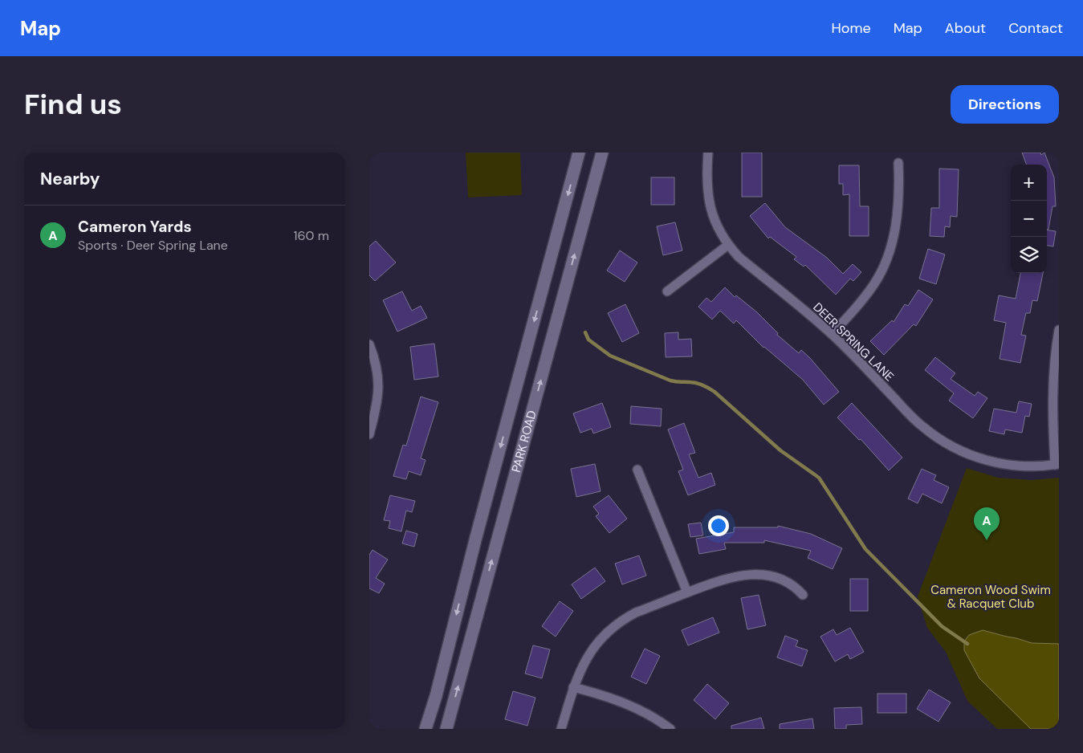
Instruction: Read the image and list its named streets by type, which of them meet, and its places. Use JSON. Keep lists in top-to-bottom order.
{
  "streets": {
    "main road": ["PARK ROAD"],
    "street": ["DEER SPRING LANE"]
  },
  "parks": ["Cameron Wood Swim & Racquet Club"],
  "page": {
    "header": "Map",
    "nav": [
      "Home",
      "Map",
      "About",
      "Contact"
    ],
    "buttons": "Directions",
    "title": "Find us",
    "heading": "Nearby",
    "map_buttons": ["+", "−"],
    "list": [
      {
        "mark": "A",
        "name": "Cameron Yards",
        "note": "Sports · Deer Spring Lane",
        "value": "160 m"
      }
    ],
    "pins": "A"
  }
}
